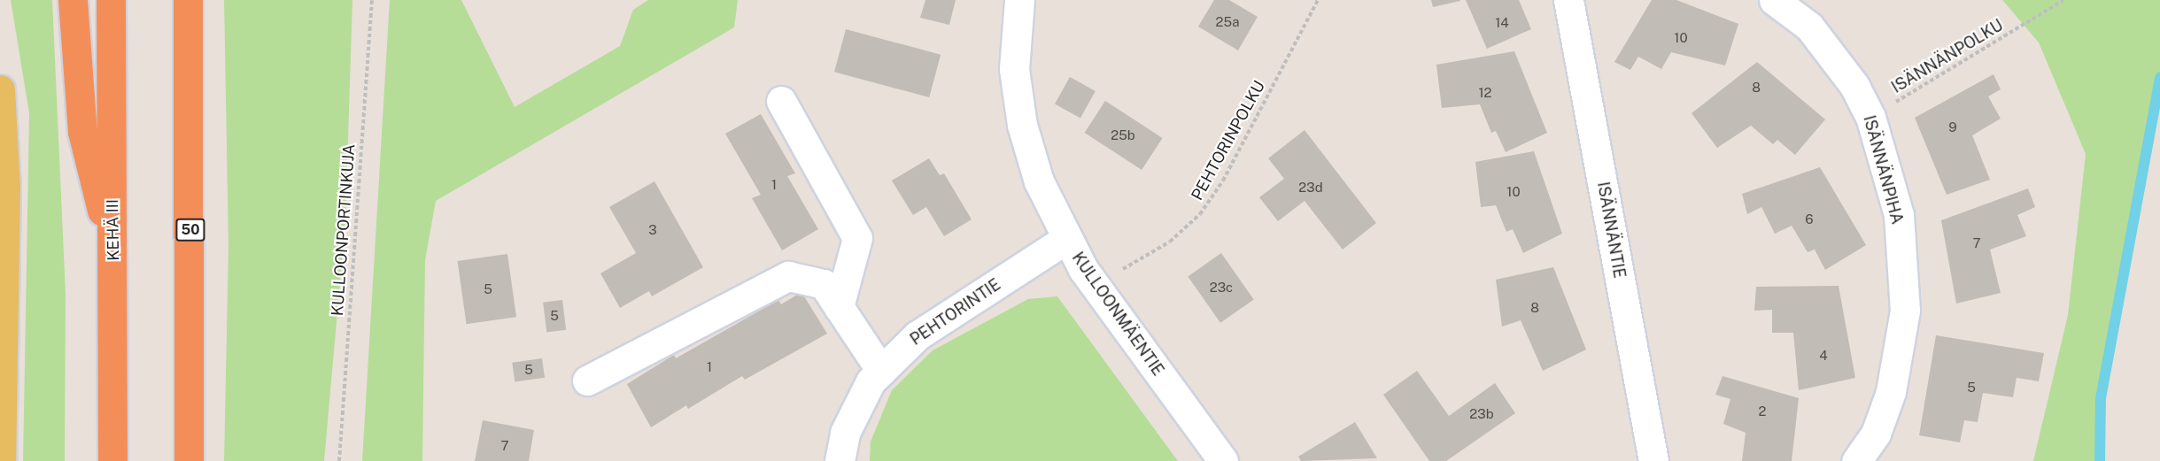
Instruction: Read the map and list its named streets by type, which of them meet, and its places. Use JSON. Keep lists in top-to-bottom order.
{
  "streets": {
    "highway": ["KEHÄ III", "50"],
    "street": [
      "ISÄNNÄNPIHA",
      "ISÄNNÄNTIE",
      "PEHTORINTIE",
      "KULLOONMÄENTIE"
    ],
    "path": ["ISÄNNÄNPOLKU", "PEHTORINPOLKU", "KULLOONPORTINKUJA"]
  },
  "crossings": [
    ["ISÄNNÄNPOLKU", "ISÄNNÄNPIHA"],
    ["PEHTORINPOLKU", "KULLOONMÄENTIE"],
    ["PEHTORINTIE", "KULLOONMÄENTIE"]
  ],
  "house_numbers": [
    "25a",
    "14",
    "10",
    "8",
    "12",
    "9",
    "25b",
    "1",
    "23d",
    "10",
    "6",
    "3",
    "7",
    "23c",
    "5",
    "8",
    "5",
    "4",
    "1",
    "5",
    "5",
    "2",
    "23b",
    "7"
  ]
}
